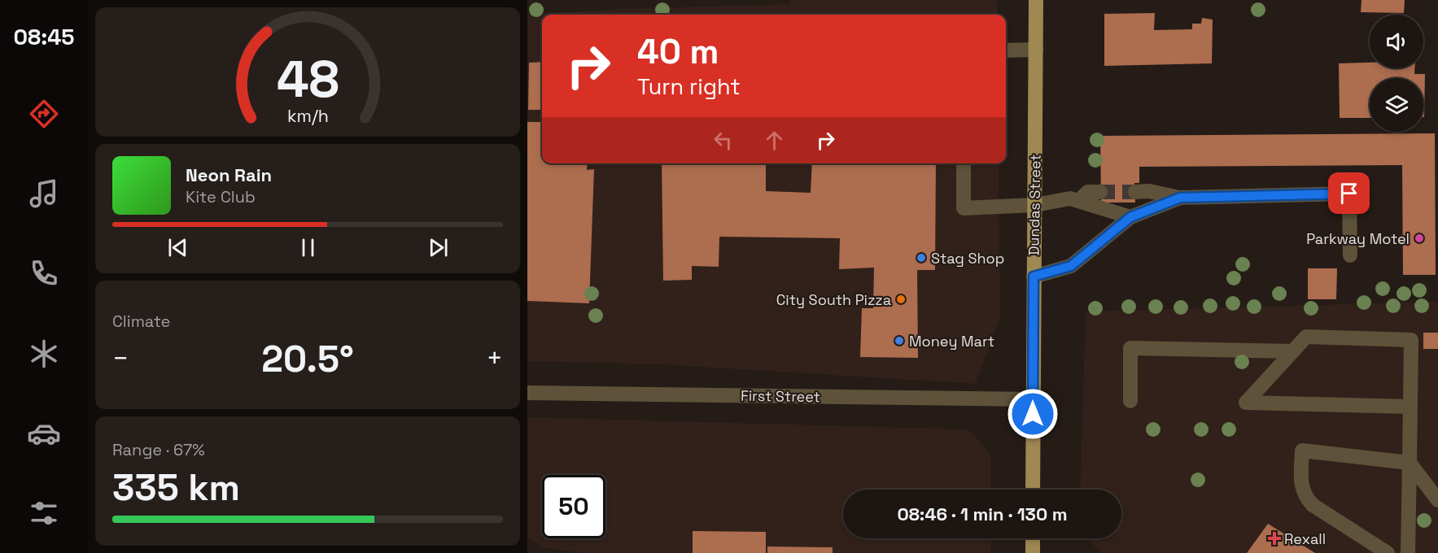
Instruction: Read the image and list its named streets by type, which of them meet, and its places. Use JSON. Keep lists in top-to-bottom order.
{
  "streets": {
    "main road": ["Dundas Street"],
    "street": ["First Street"]
  },
  "crossings": [
    ["Dundas Street", "First Street"]
  ],
  "places": {
    "other": [
      "Parkway Motel",
      "Stag Shop",
      "City South Pizza",
      "Money Mart"
    ],
    "health": ["Rexall"]
  },
  "page": {
    "tabs": "08:45",
    "turn": ["40 m", "Turn right"],
    "song": ["Neon Rain", "Kite Club"],
    "tile": [
      "Climate",
      ["Range · 67%", "335 km"]
    ],
    "heat": ["−", "20.5°", "+"],
    "limit": "50",
    "trip": "08:46 · 1 min · 130 m",
    "gauge": ["48", "km/h"]
  }
}
